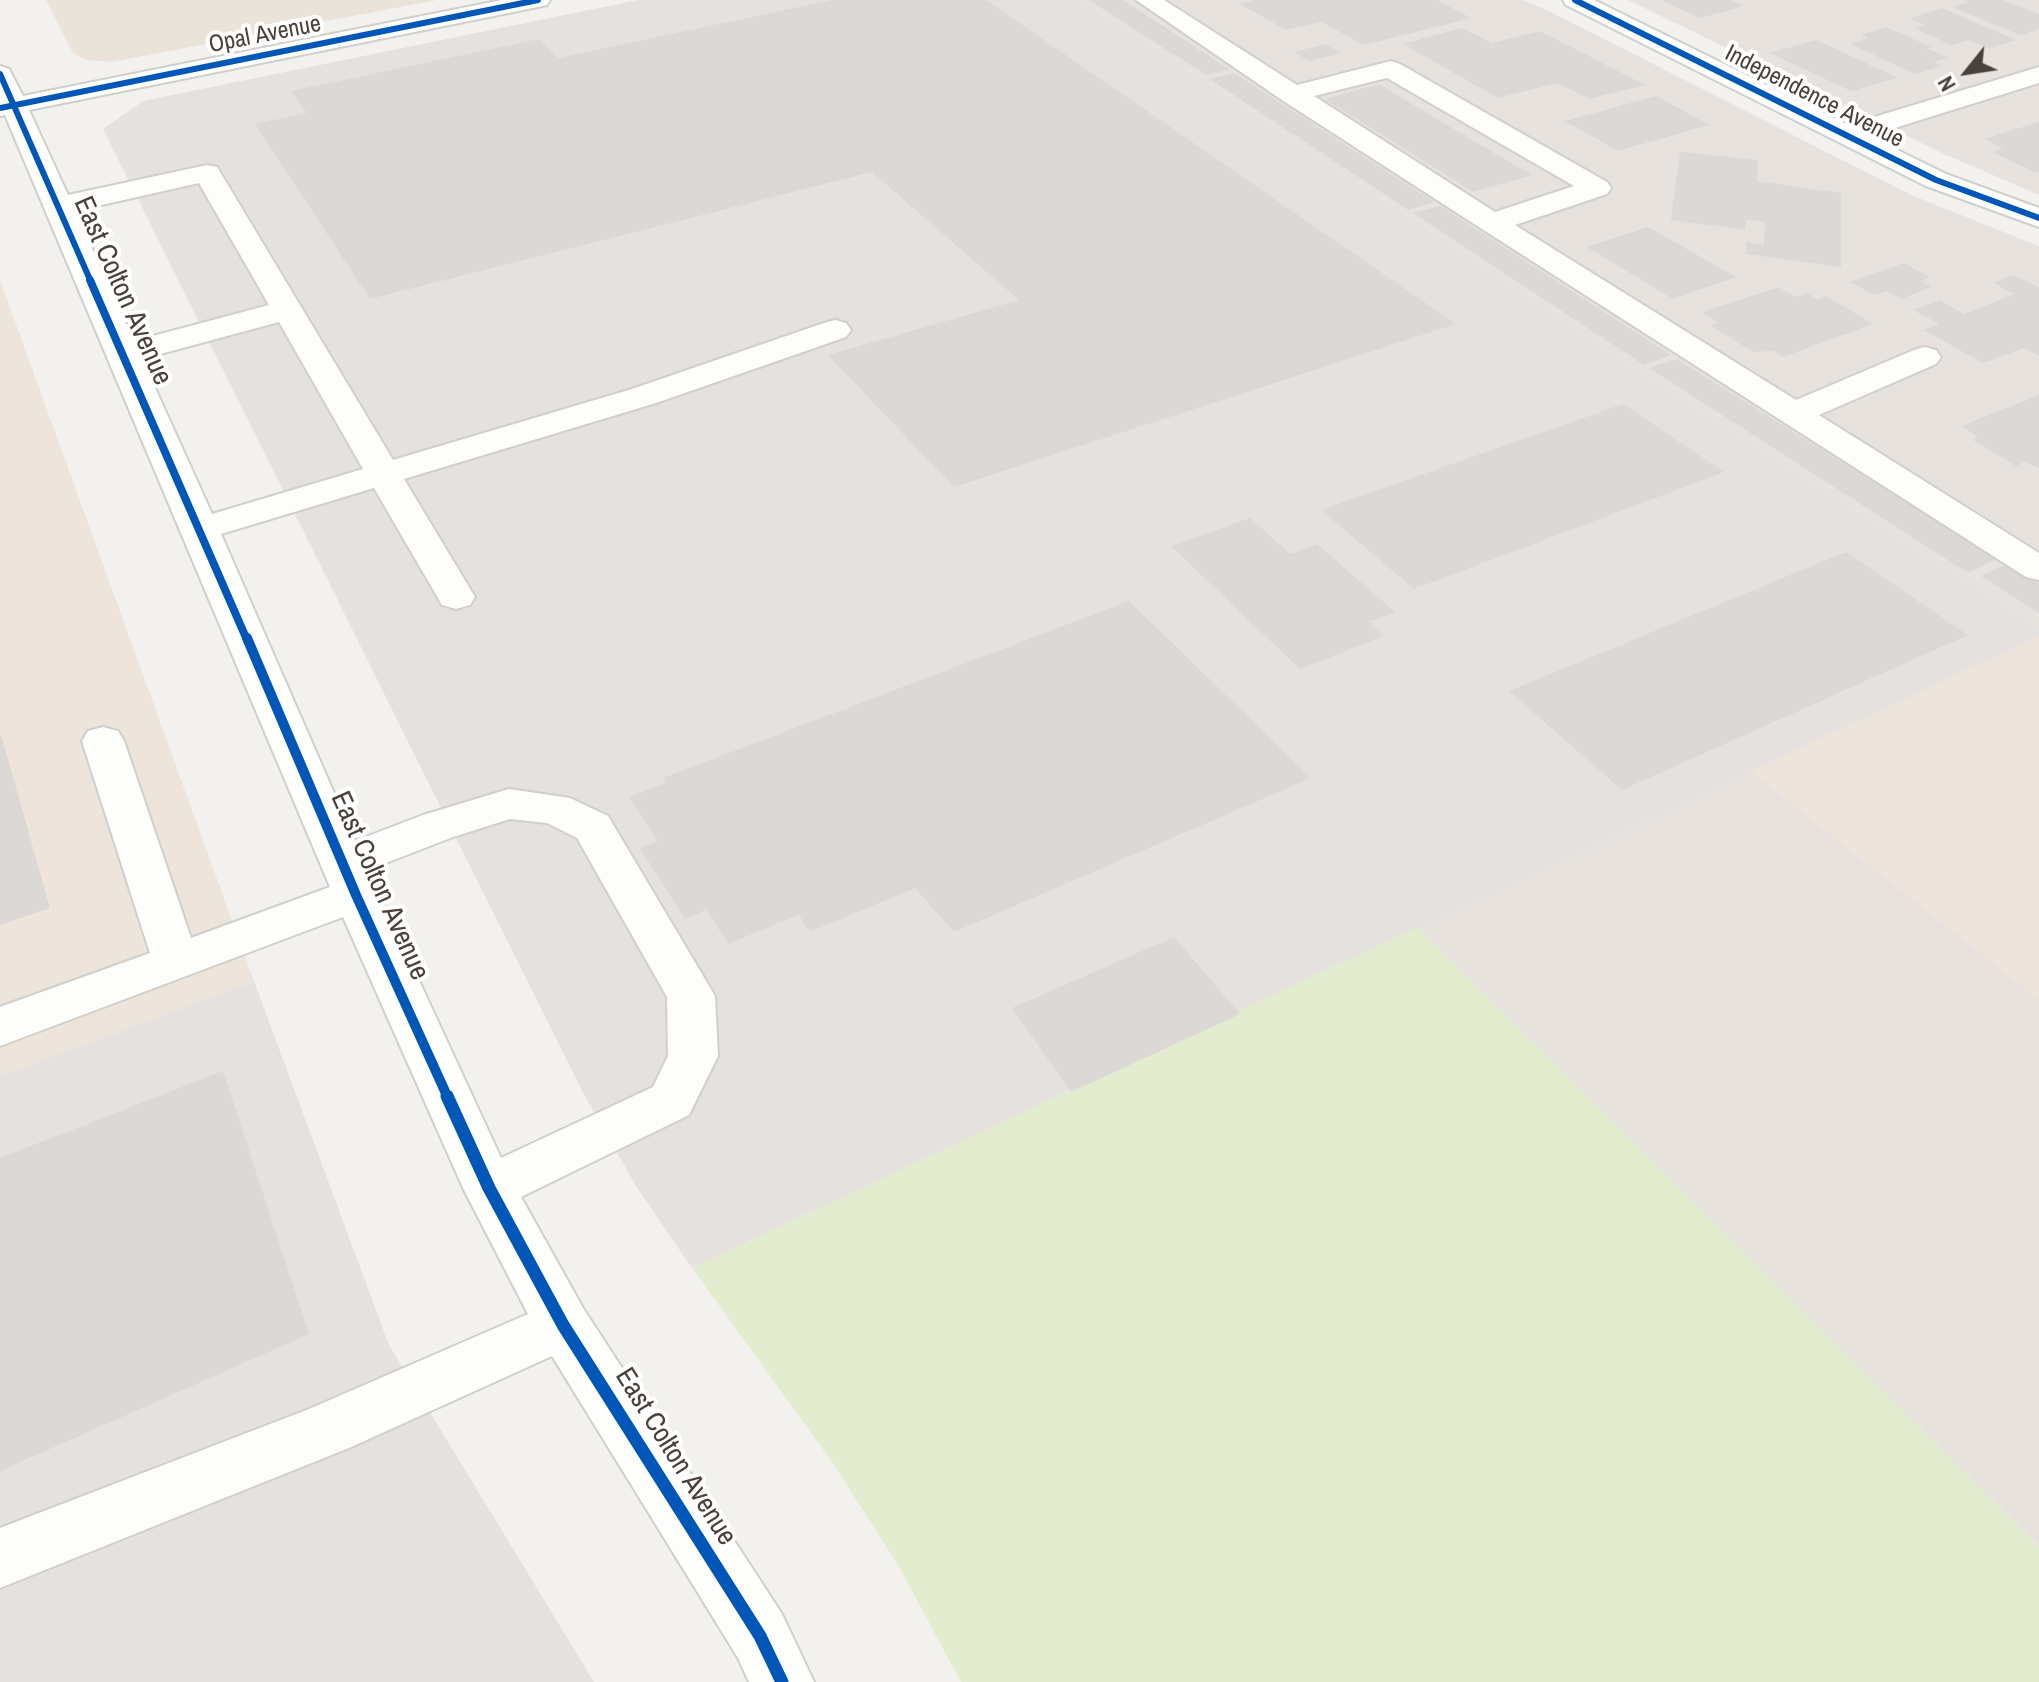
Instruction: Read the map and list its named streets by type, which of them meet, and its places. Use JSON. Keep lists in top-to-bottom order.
{
  "streets": {
    "street": ["Opal Avenue", "Independence Avenue", "East Colton Avenue"]
  },
  "crossings": [
    ["Opal Avenue", "East Colton Avenue"]
  ],
  "north": "bottom left"
}
